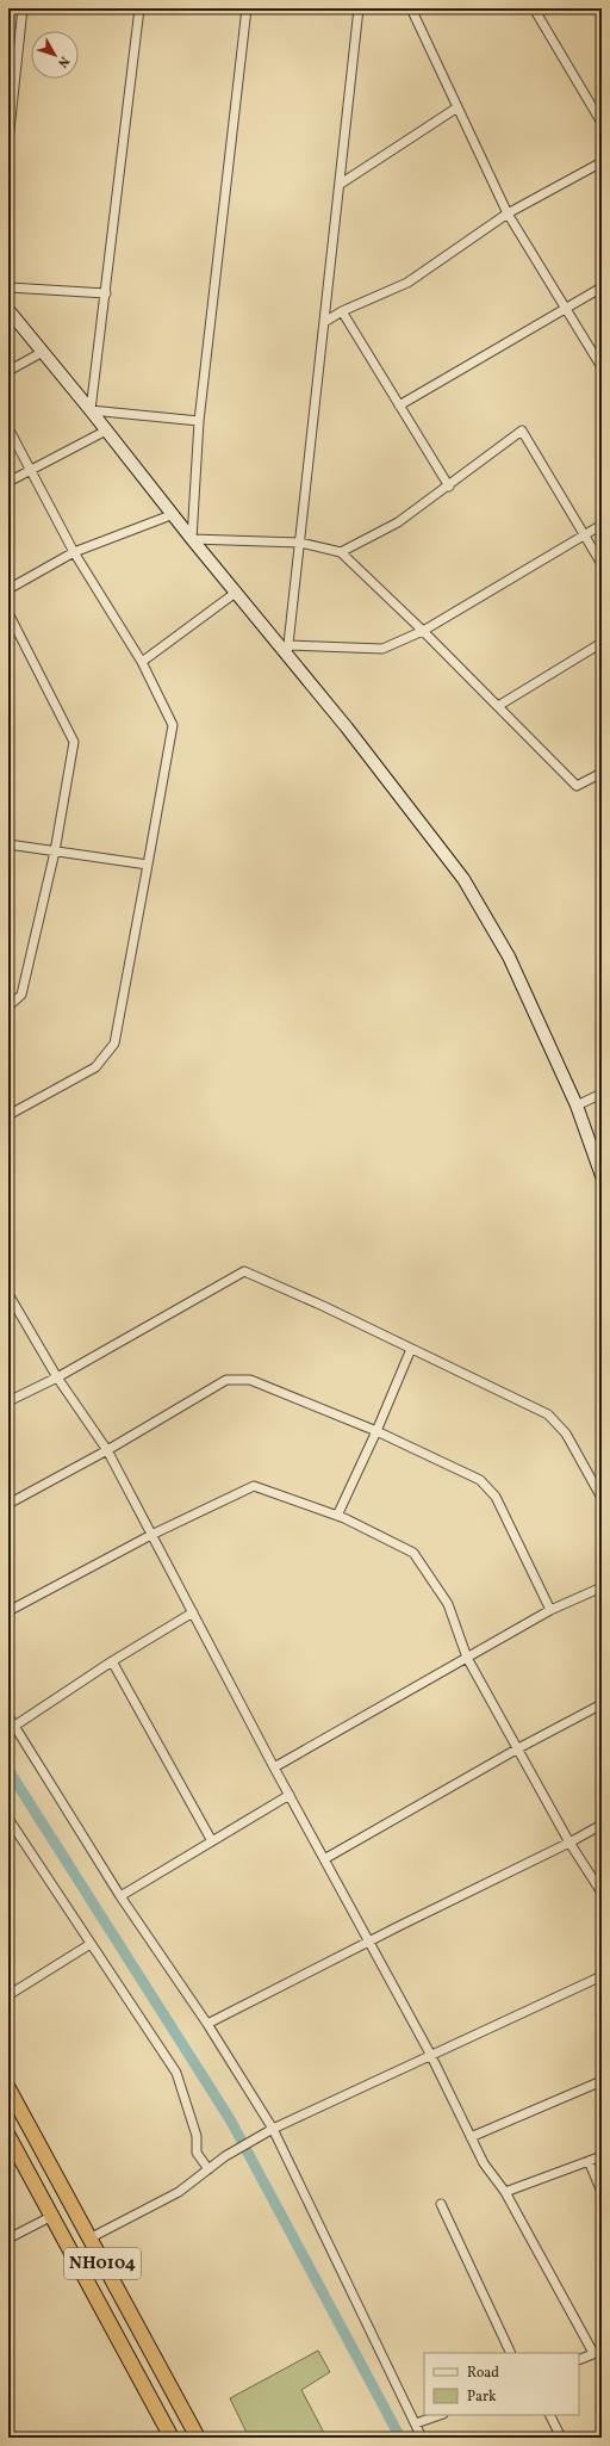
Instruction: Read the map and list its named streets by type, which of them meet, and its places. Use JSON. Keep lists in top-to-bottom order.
{
  "streets": {
    "highway": ["NH0104"]
  },
  "legend": ["Road", "Park"],
  "north": "bottom right"
}
